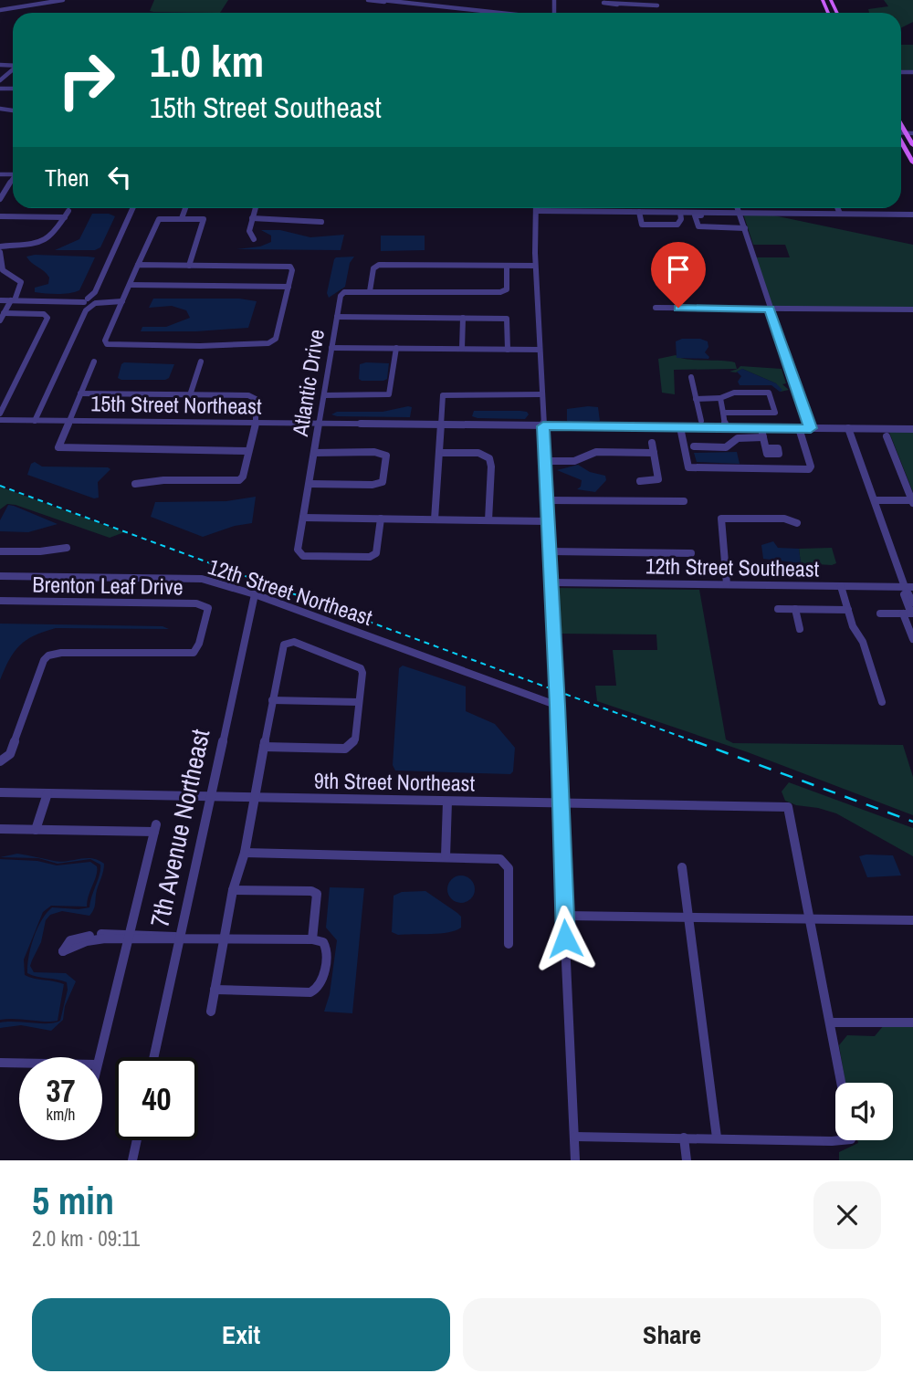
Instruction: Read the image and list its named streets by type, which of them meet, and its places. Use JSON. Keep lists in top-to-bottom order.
{
  "streets": {
    "street": [
      "Atlantic Drive",
      "15th Street Northeast",
      "12th Street Southeast",
      "Brenton Leaf Drive",
      "12th Street Northeast",
      "9th Street Northeast",
      "7th Avenue Northeast"
    ]
  },
  "crossings": [
    ["Atlantic Drive", "15th Street Northeast"],
    ["12th Street Northeast", "7th Avenue Northeast"],
    ["9th Street Northeast", "7th Avenue Northeast"]
  ],
  "page": {
    "turn": ["1.0 km", "15th Street Southeast"],
    "then": "Then",
    "speed": "37 km/h",
    "limit": "40",
    "heading": ["5 min", "2.0 km · 09:11"],
    "buttons": ["Exit", "Share"]
  }
}
